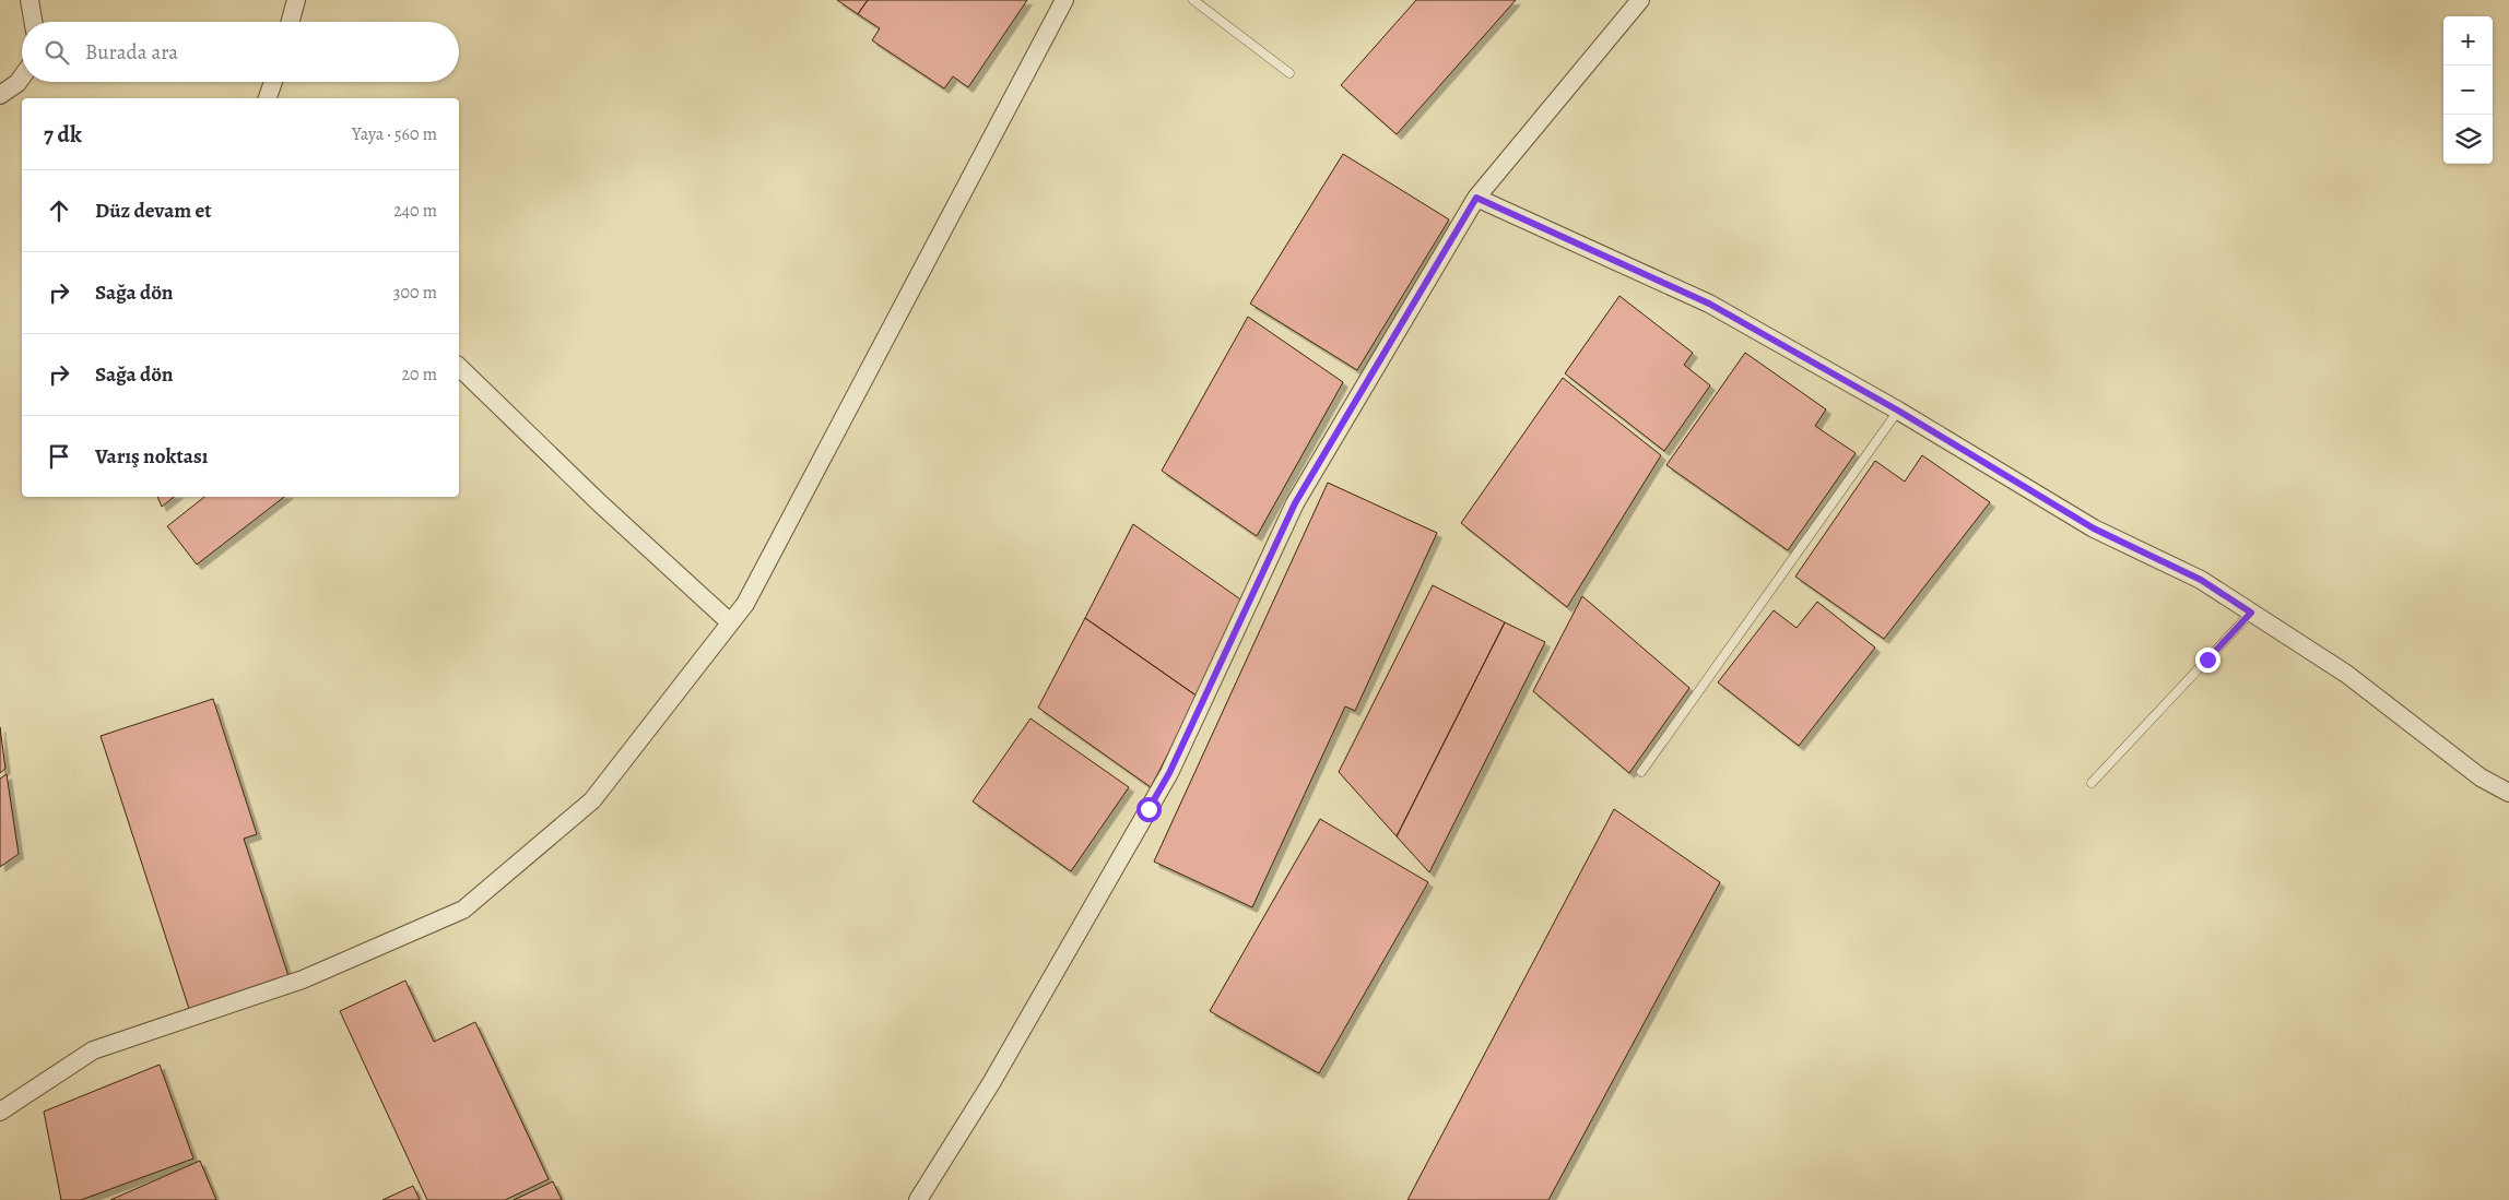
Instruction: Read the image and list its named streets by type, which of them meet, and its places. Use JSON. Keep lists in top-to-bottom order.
{
  "page": {
    "map_buttons": ["+", "−"],
    "search": "Burada ara",
    "heading": ["7 dk", "Yaya · 560 m"],
    "list": [
      ["Düz devam et", "240 m"],
      ["Sağa dön", "300 m"],
      ["Sağa dön", "20 m"],
      "Varış noktası"
    ]
  }
}
